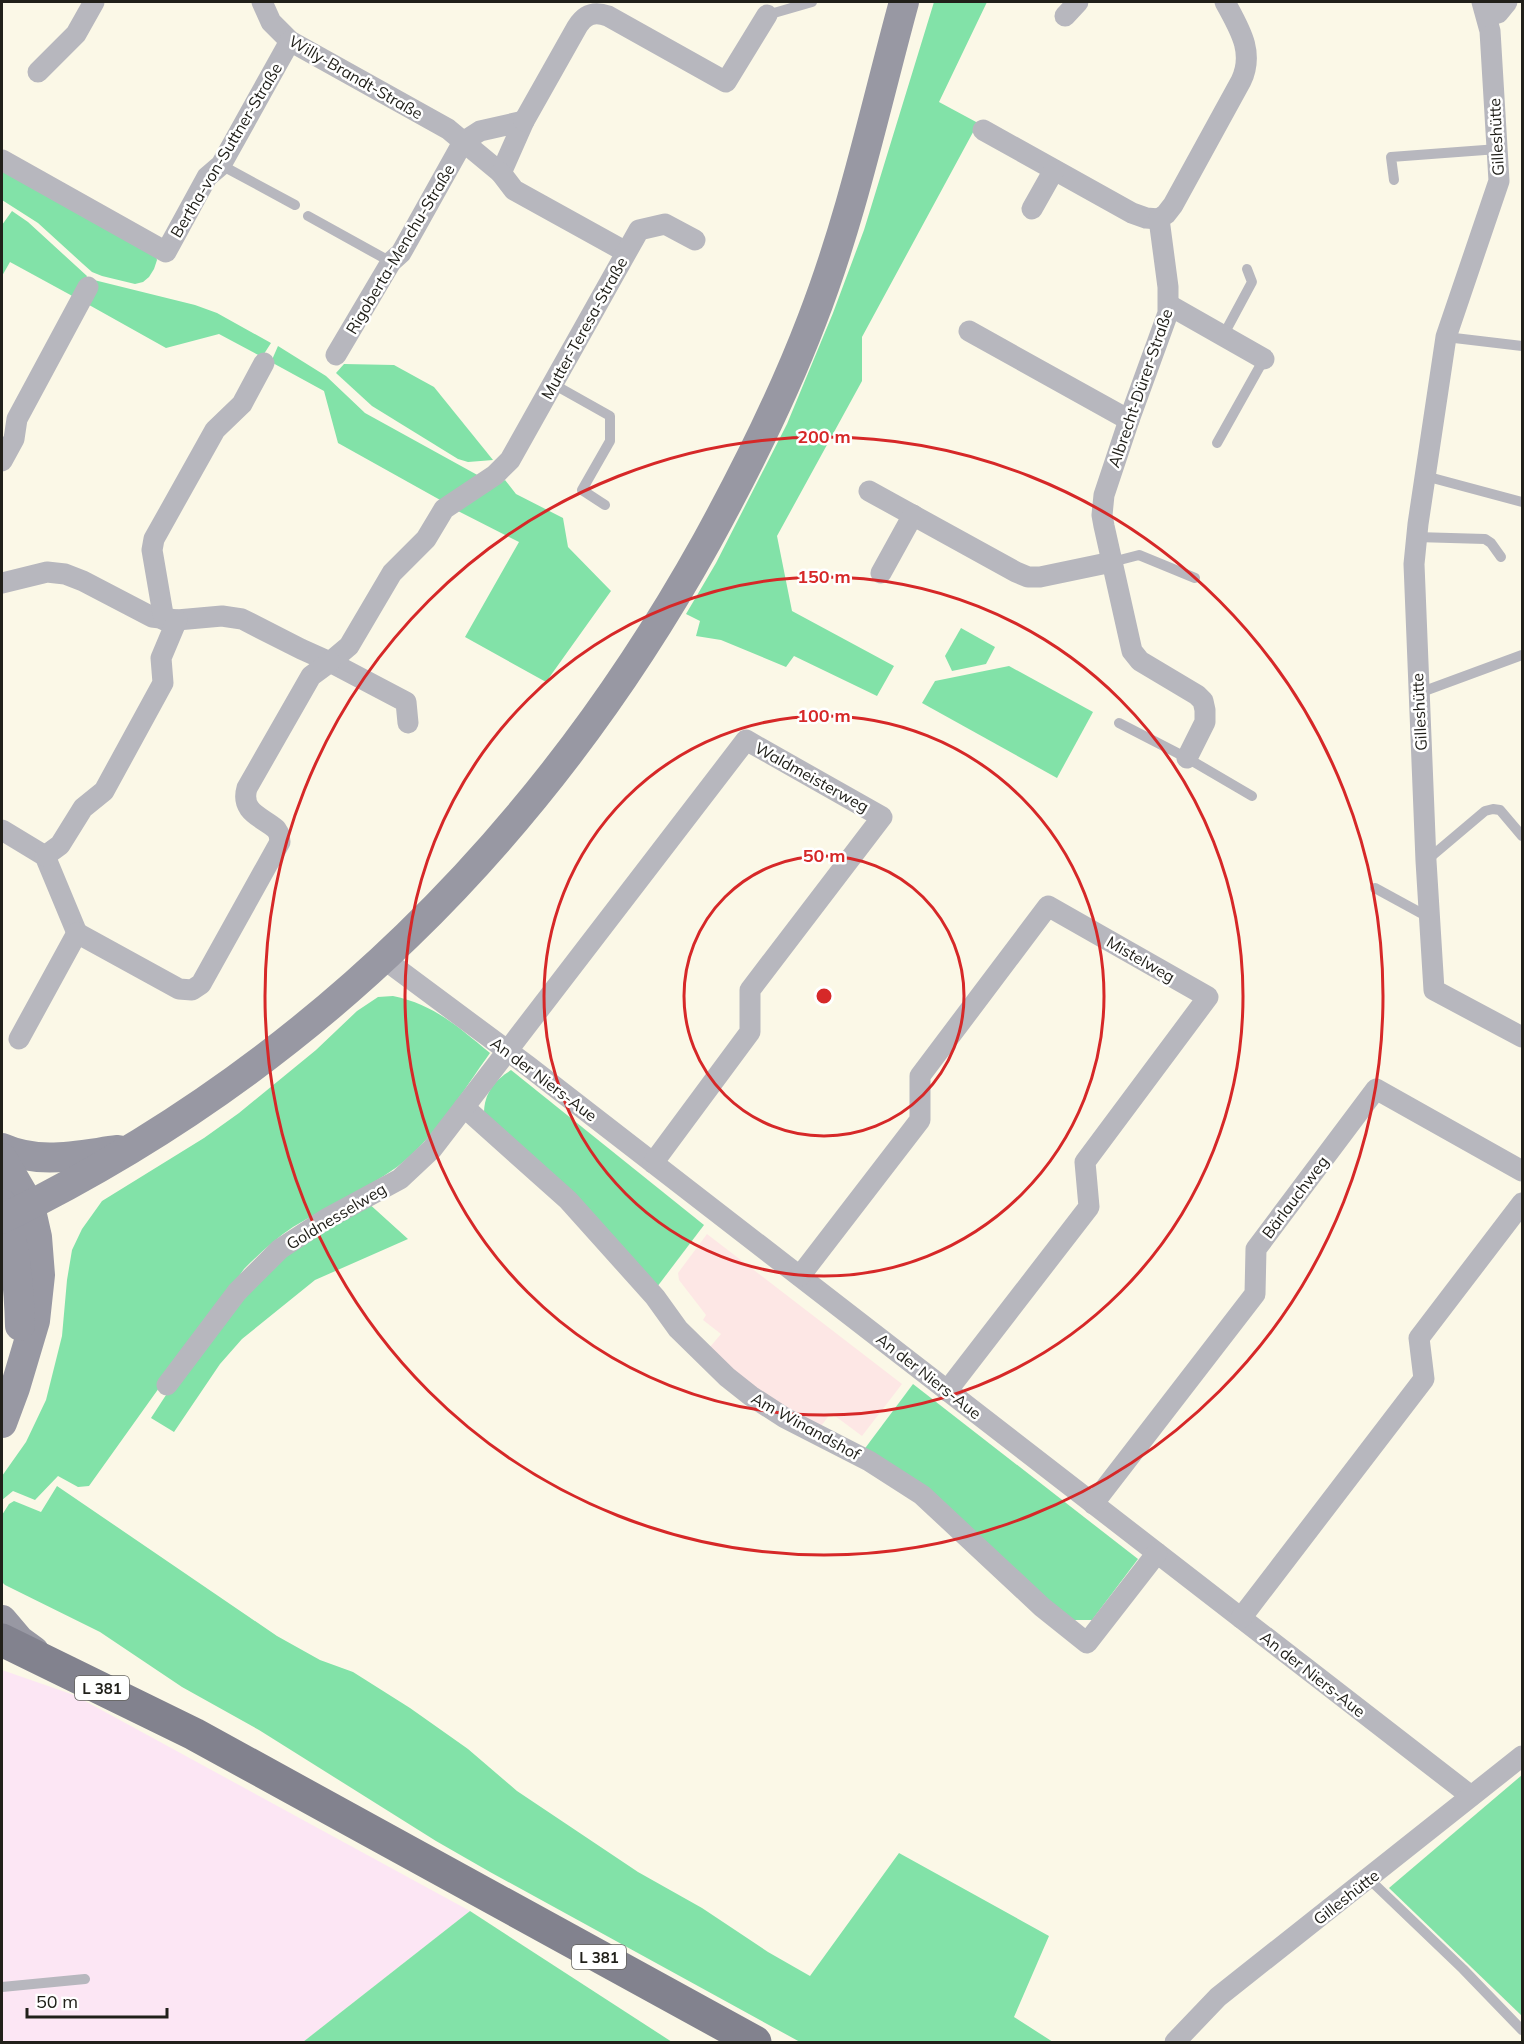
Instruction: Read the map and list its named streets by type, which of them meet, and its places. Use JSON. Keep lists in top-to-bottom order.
{
  "streets": {
    "main road": ["L 381"],
    "street": [
      "Willy-Brandt-Straße",
      "Gilleshütte",
      "Bertha-von-Suttner-Straße",
      "Rigoberta-Menchu-Straße",
      "Mutter-Teresa-Straße",
      "Albrecht-Dürer-Straße",
      "Waldmeisterweg",
      "Mistelweg",
      "An der Niers-Aue",
      "Bärlauchweg",
      "Goldnesselweg",
      "Am Winandshof"
    ]
  },
  "crossings": [
    ["Willy-Brandt-Straße", "Bertha-von-Suttner-Straße"],
    ["Willy-Brandt-Straße", "Rigoberta-Menchu-Straße"],
    ["Willy-Brandt-Straße", "Mutter-Teresa-Straße"],
    ["Gilleshütte", "An der Niers-Aue"],
    ["Waldmeisterweg", "An der Niers-Aue"],
    ["Mistelweg", "An der Niers-Aue"],
    ["An der Niers-Aue", "Bärlauchweg"],
    ["An der Niers-Aue", "Am Winandshof"],
    ["Goldnesselweg", "Am Winandshof"]
  ],
  "scale_bar": "50 m",
  "rings": [
    "200 m",
    "150 m",
    "100 m",
    "50 m"
  ]
}
